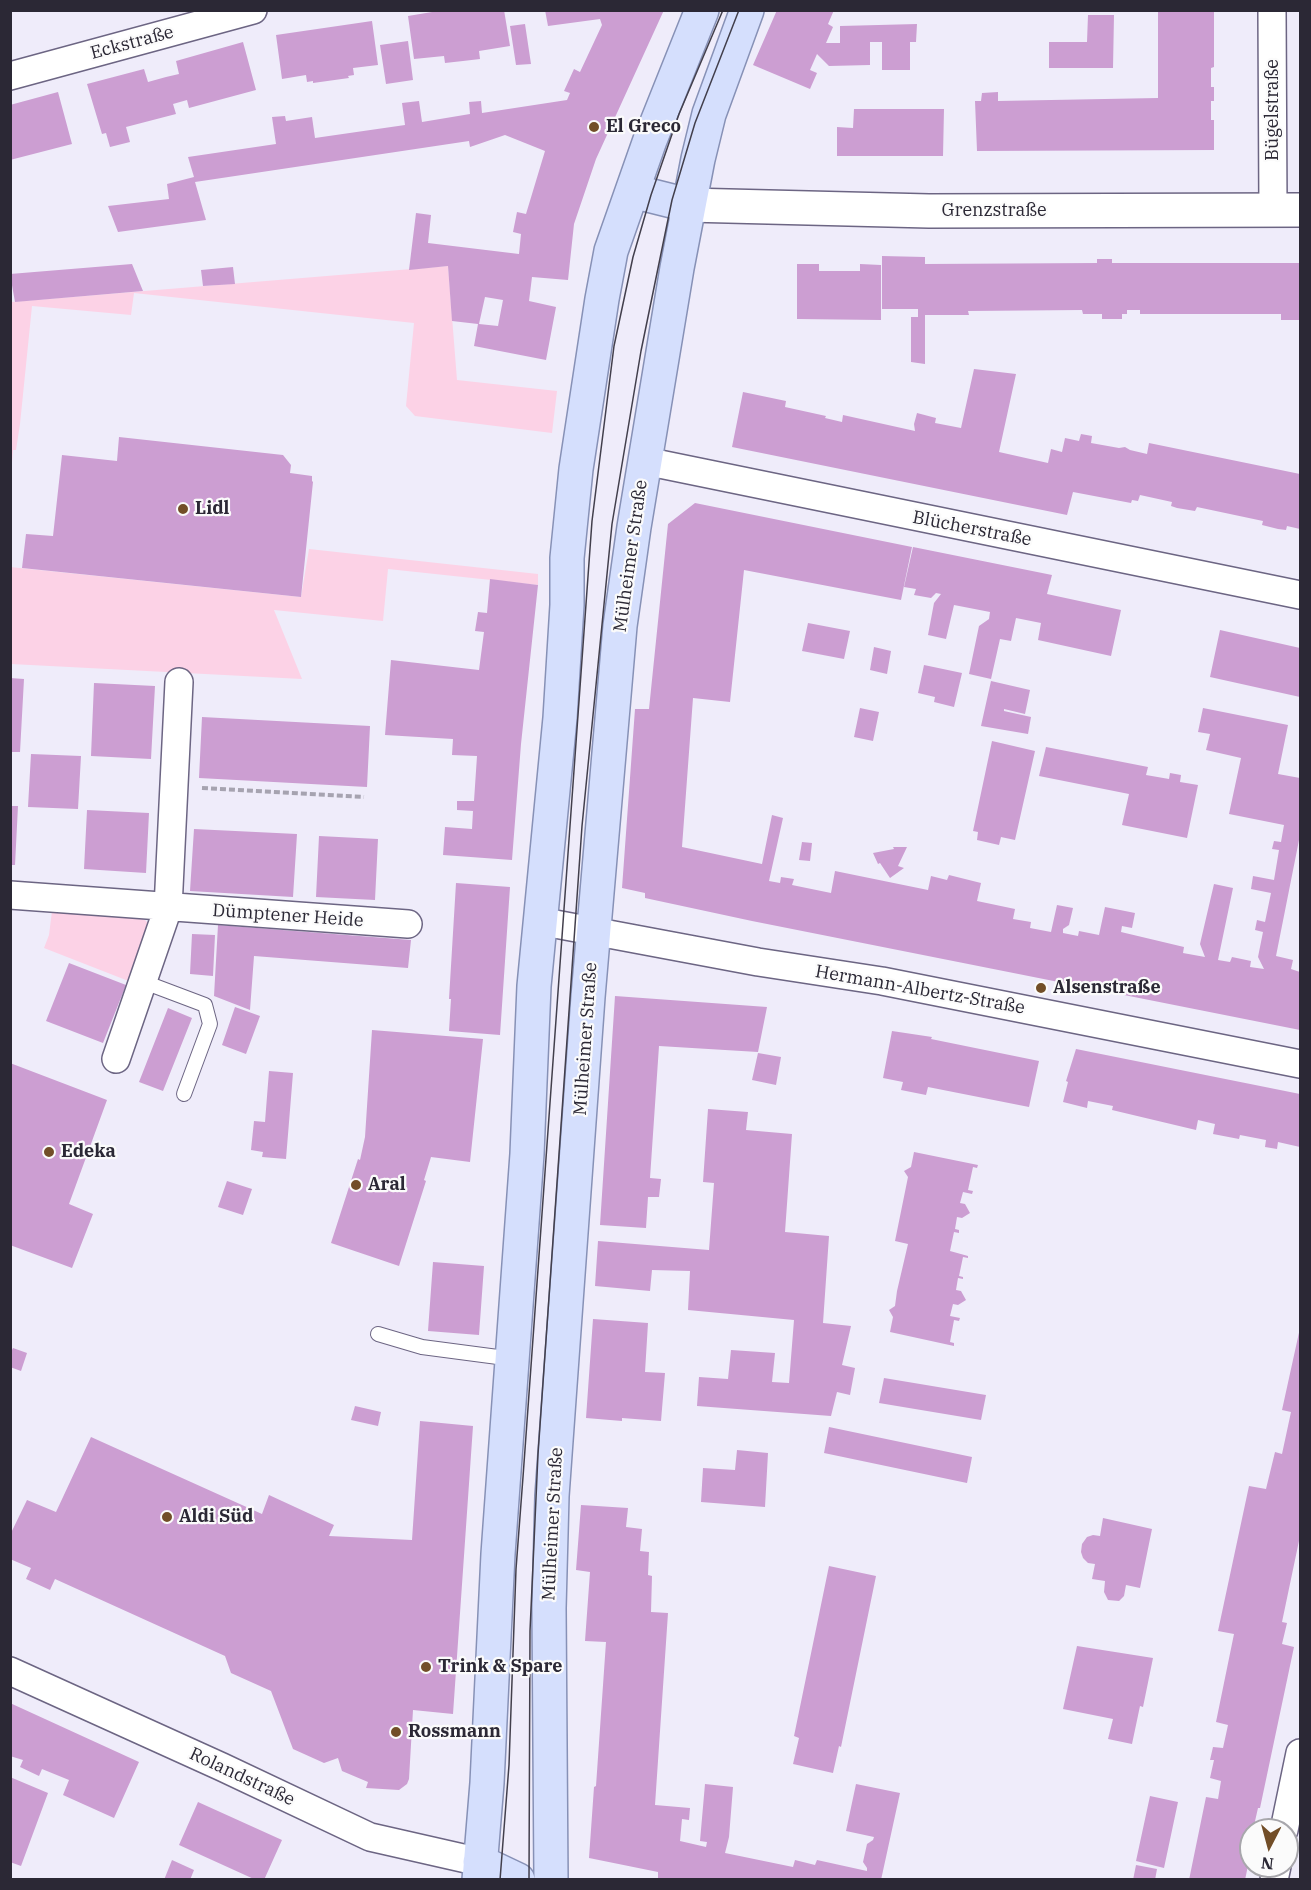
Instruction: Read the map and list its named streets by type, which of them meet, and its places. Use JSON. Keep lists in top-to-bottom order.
{
  "streets": {
    "main road": ["Mülheimer Straße"],
    "street": [
      "Eckstraße",
      "Bügelstraße",
      "Grenzstraße",
      "Blücherstraße",
      "Dümptener Heide",
      "Hermann-Albertz-Straße",
      "Rolandstraße"
    ]
  },
  "crossings": [
    ["Bügelstraße", "Grenzstraße"],
    ["Grenzstraße", "Mülheimer Straße"],
    ["Blücherstraße", "Mülheimer Straße"],
    ["Mülheimer Straße", "Hermann-Albertz-Straße"]
  ],
  "places": [
    "El Greco",
    "Lidl",
    "Alsenstraße",
    "Edeka",
    "Aral",
    "Aldi Süd",
    "Trink & Spare",
    "Rossmann"
  ],
  "north": "bottom"
}
